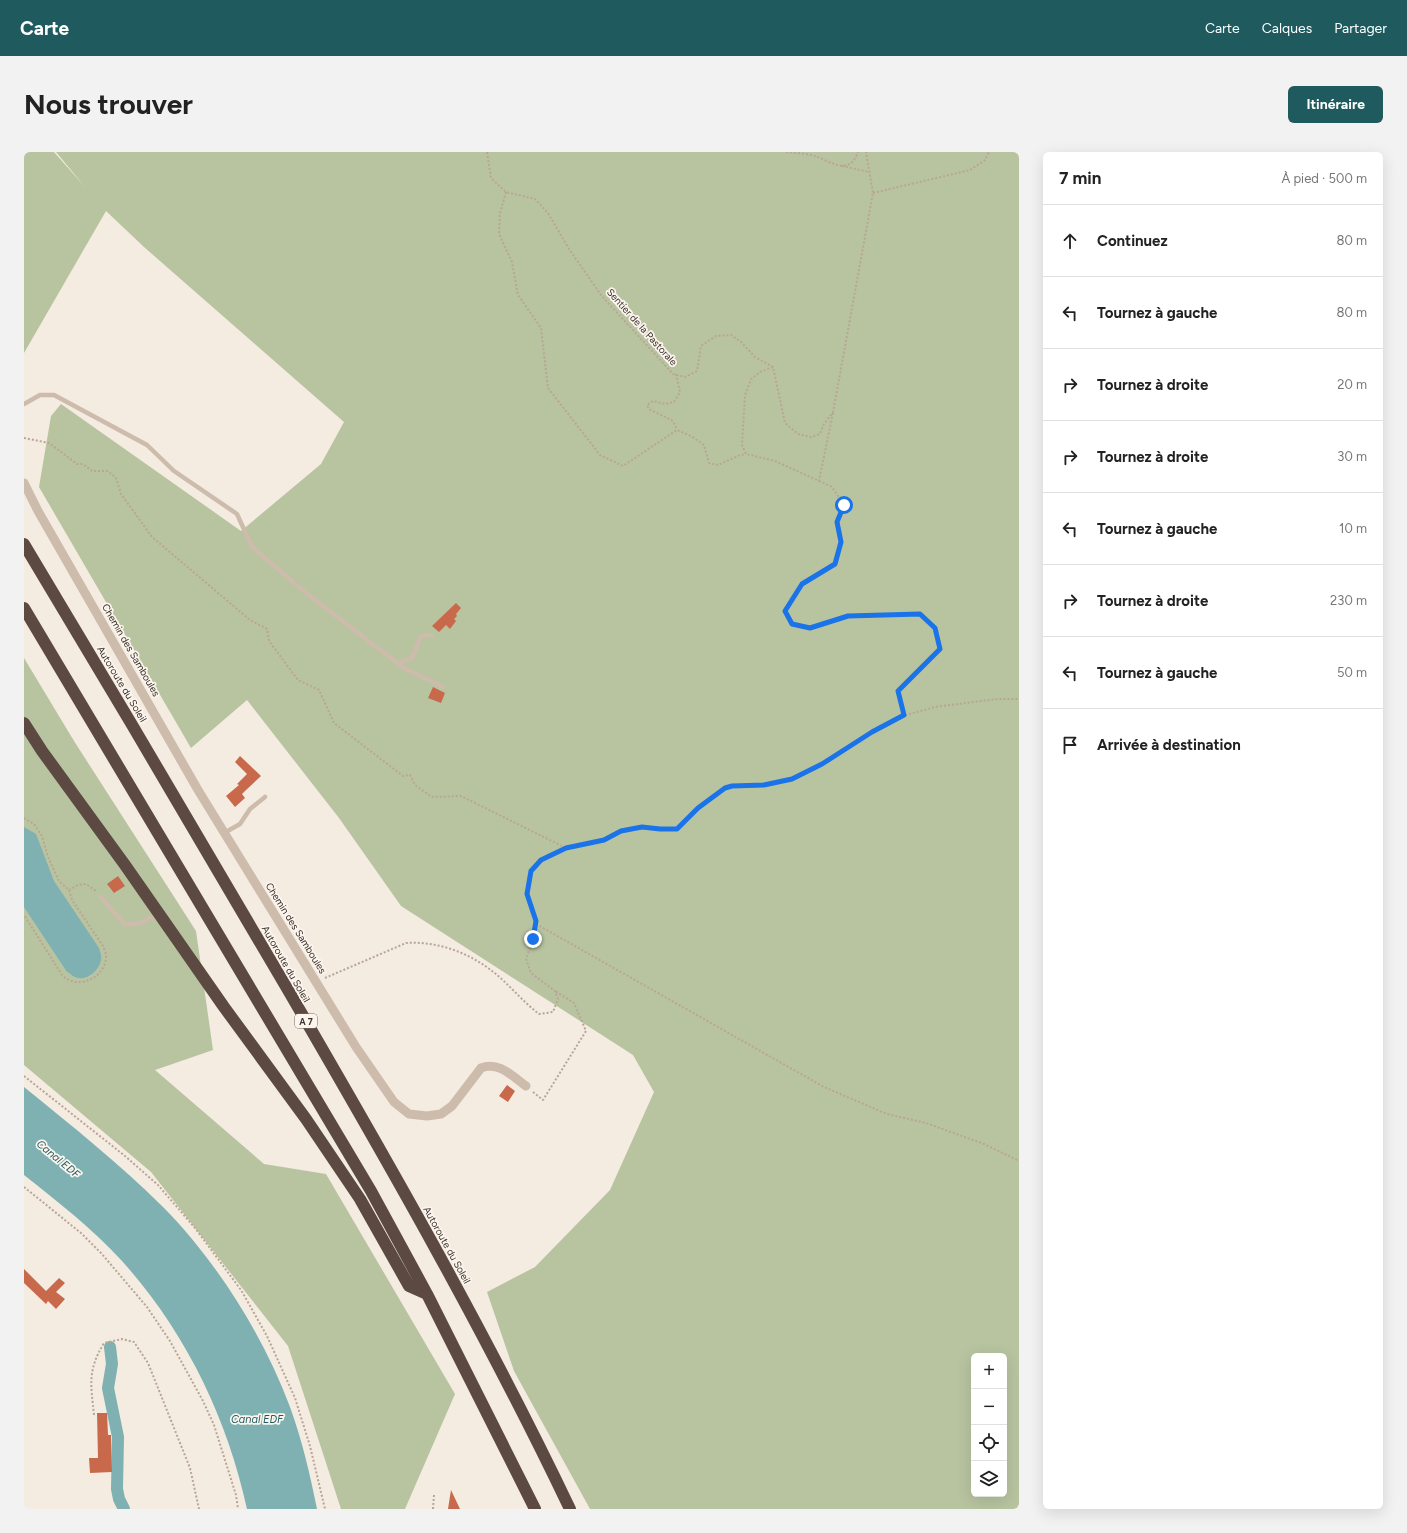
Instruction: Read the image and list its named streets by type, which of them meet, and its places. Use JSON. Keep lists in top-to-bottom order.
{
  "streets": {
    "highway": ["Autoroute du Soleil", "A 7"],
    "street": ["Chemin des Samboules"],
    "path": ["Sentier de la Pastorale"]
  },
  "water": ["Canal EDF"],
  "page": {
    "header": "Carte",
    "nav": ["Carte", "Calques", "Partager"],
    "buttons": "Itinéraire",
    "title": "Nous trouver",
    "heading": ["7 min", "À pied · 500 m"],
    "list": [
      ["Continuez", "80 m"],
      ["Tournez à gauche", "80 m"],
      ["Tournez à droite", "20 m"],
      ["Tournez à droite", "30 m"],
      ["Tournez à gauche", "10 m"],
      ["Tournez à droite", "230 m"],
      ["Tournez à gauche", "50 m"],
      "Arrivée à destination"
    ],
    "map_buttons": ["+", "−"]
  }
}
